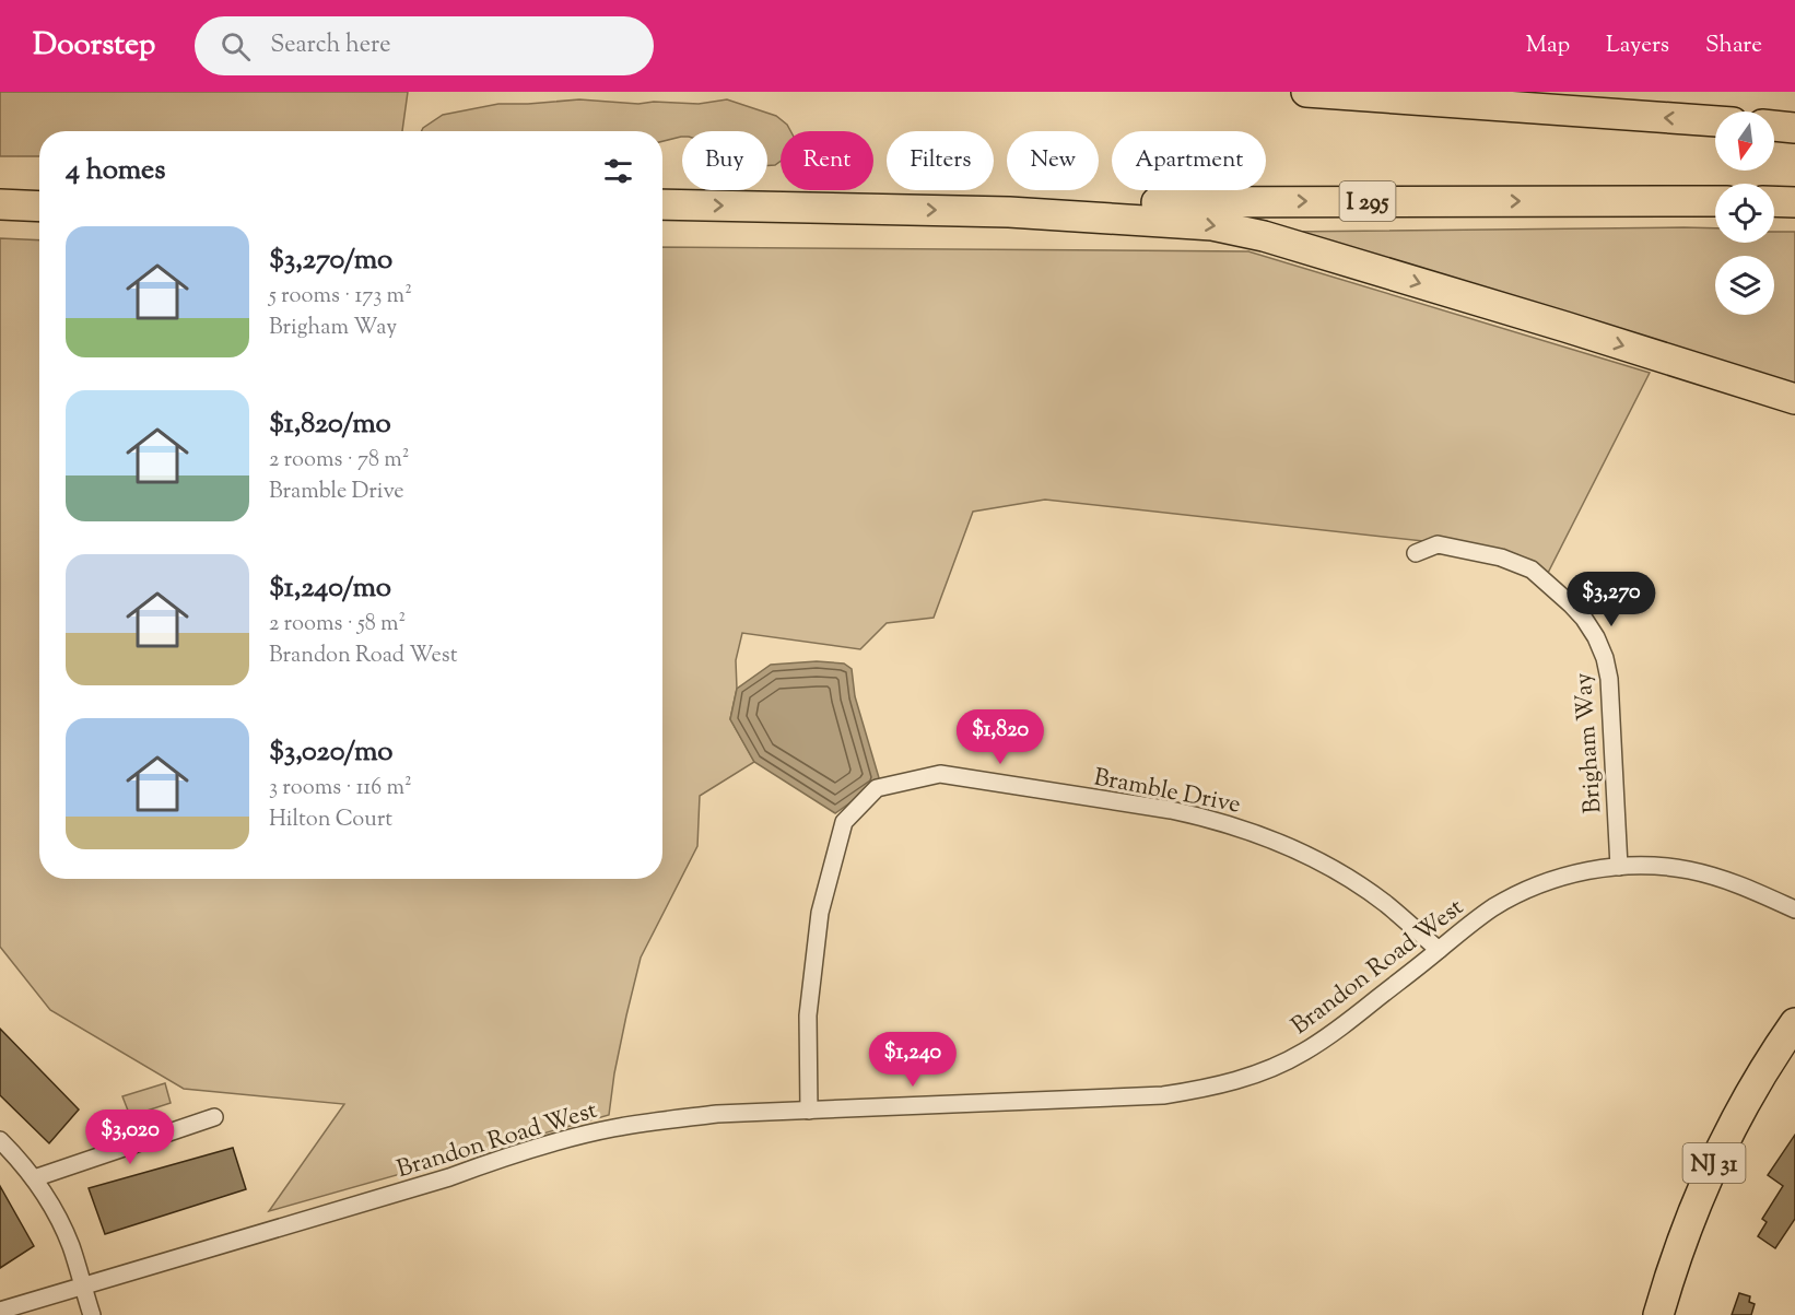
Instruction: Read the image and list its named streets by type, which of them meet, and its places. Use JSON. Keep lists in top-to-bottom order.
{
  "streets": {
    "highway": ["I 295", "NJ 31"],
    "street": ["Brigham Way", "Bramble Drive", "Brandon Road West"]
  },
  "crossings": [
    ["Brigham Way", "Brandon Road West"],
    ["Bramble Drive", "Brandon Road West"]
  ],
  "north": "bottom",
  "page": {
    "header": "Doorstep",
    "search": "Search here",
    "nav": ["Map", "Layers", "Share"],
    "chip": [
      "Buy",
      "Rent",
      "Filters",
      "New",
      "Apartment"
    ],
    "heading": "4 homes",
    "list": [
      {
        "name": "$3,270/mo",
        "note": "5 rooms · 173 m² · Brigham Way"
      },
      {
        "name": "$1,820/mo",
        "note": "2 rooms · 78 m² · Bramble Drive"
      },
      {
        "name": "$1,240/mo",
        "note": "2 rooms · 58 m² · Brandon Road West"
      },
      {
        "name": "$3,020/mo",
        "note": "3 rooms · 116 m² · Hilton Court"
      }
    ],
    "price": [
      "$3,270",
      "$1,820",
      "$1,240",
      "$3,020"
    ]
  }
}
